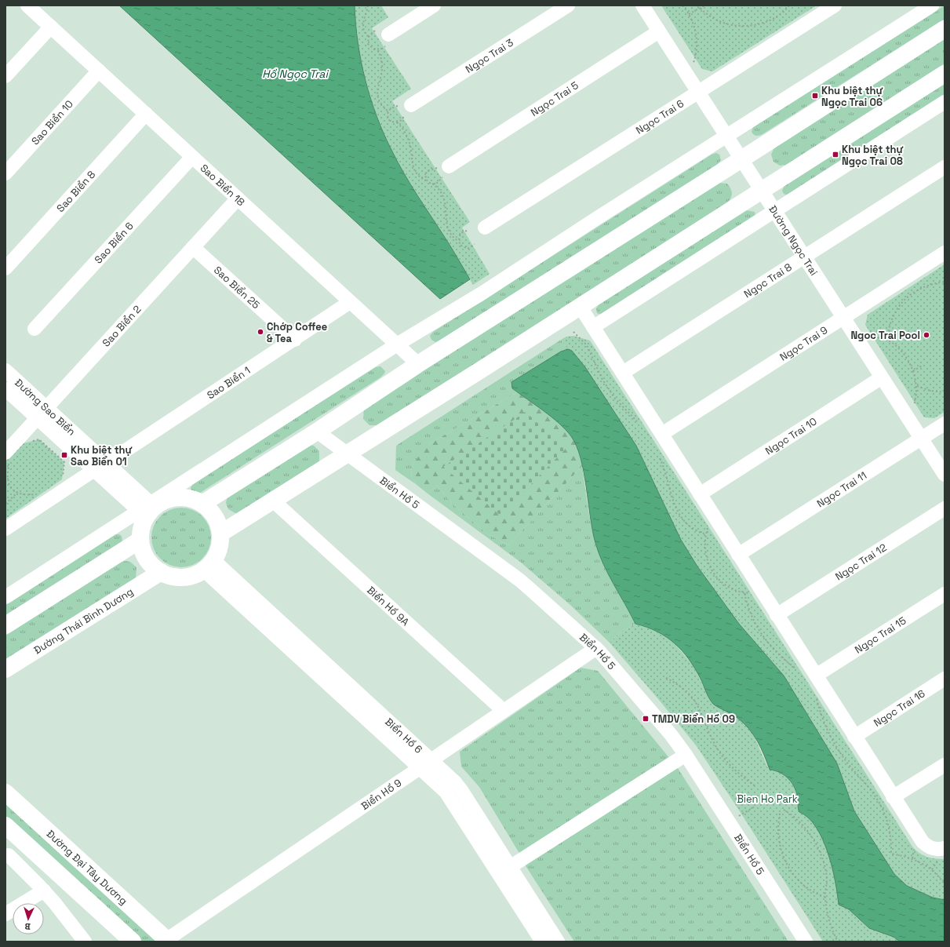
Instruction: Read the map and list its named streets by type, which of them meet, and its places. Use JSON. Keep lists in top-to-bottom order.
{
  "streets": {
    "main road": ["Đường Thái Bình Dương", "Đường Đại Tây Dương"],
    "street": [
      "Ngọc Trai 3",
      "Ngọc Trai 5",
      "Ngọc Trai 6",
      "Sao Biển 10",
      "Sao Biển 18",
      "Sao Biển 8",
      "Đường Ngọc Trai",
      "Sao Biển 6",
      "Ngọc Trai 8",
      "Sao Biển 25",
      "Sao Biển 2",
      "Ngọc Trai 9",
      "Sao Biển 1",
      "Đường Sao Biển",
      "Ngọc Trai 10",
      "Ngọc Trai 11",
      "Biển Hồ 5",
      "Ngọc Trai 12",
      "Biển Hồ 9A",
      "Ngọc Trai 15",
      "Ngọc Trai 16",
      "Biển Hồ 6",
      "Biển Hồ 9"
    ]
  },
  "crossings": [
    ["Ngọc Trai 5", "Đường Ngọc Trai"],
    ["Ngọc Trai 6", "Đường Ngọc Trai"],
    ["Sao Biển 10", "Sao Biển 18"],
    ["Sao Biển 18", "Sao Biển 8"],
    ["Sao Biển 18", "Sao Biển 6"],
    ["Sao Biển 18", "Sao Biển 2"],
    ["Sao Biển 18", "Sao Biển 1"],
    ["Đường Ngọc Trai", "Ngọc Trai 8"],
    ["Đường Ngọc Trai", "Ngọc Trai 9"],
    ["Đường Ngọc Trai", "Ngọc Trai 10"],
    ["Đường Ngọc Trai", "Ngọc Trai 11"],
    ["Sao Biển 25", "Sao Biển 2"],
    ["Sao Biển 25", "Sao Biển 1"],
    ["Sao Biển 2", "Đường Sao Biển"],
    ["Sao Biển 1", "Đường Sao Biển"],
    ["Đường Sao Biển", "Đường Thái Bình Dương"],
    ["Đường Sao Biển", "Biển Hồ 6"],
    ["Biển Hồ 5", "Biển Hồ 9"],
    ["Biển Hồ 9A", "Biển Hồ 9"],
    ["Đường Thái Bình Dương", "Biển Hồ 6"],
    ["Biển Hồ 6", "Biển Hồ 9"],
    ["Biển Hồ 9", "Đường Đại Tây Dương"]
  ],
  "water": ["Hồ Ngọc Trai"],
  "parks": ["Bien Ho Park"],
  "places": {
    "transit": [
      "Khu biệt thự Ngọc Trai 06",
      "Khu biệt thự Ngọc Trai 08",
      "Khu biệt thự Sao Biển 01",
      "TMDV Biển Hồ 09"
    ],
    "other": ["Chớp Coffee & Tea", "Ngoc Trai Pool"]
  },
  "north": "bottom"
}
